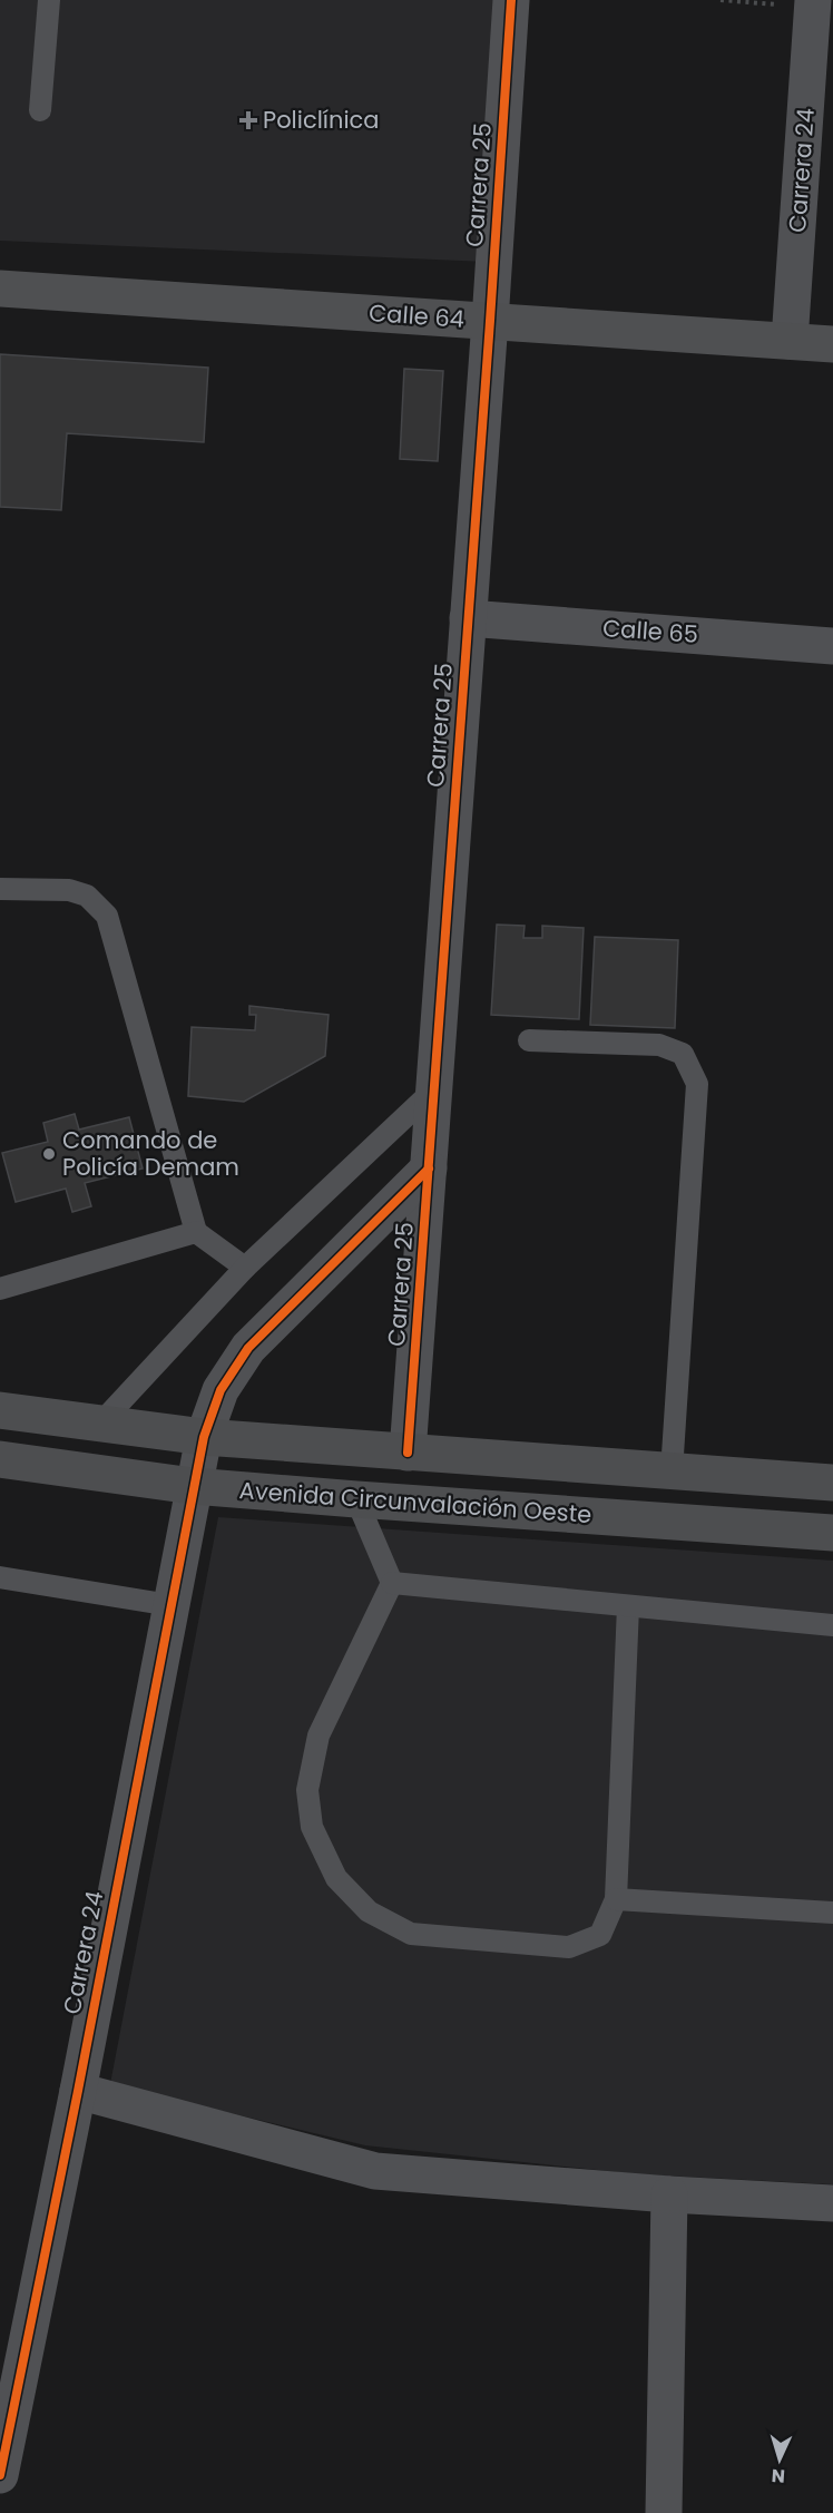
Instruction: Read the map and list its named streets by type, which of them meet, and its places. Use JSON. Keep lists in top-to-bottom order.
{
  "streets": {
    "main road": ["Avenida Circunvalación Oeste"],
    "street": [
      "Carrera 24",
      "Carrera 25",
      "Calle 64",
      "Calle 65"
    ]
  },
  "crossings": [
    ["Carrera 24", "Carrera 25"],
    ["Carrera 24", "Calle 64"],
    ["Carrera 24", "Avenida Circunvalación Oeste"],
    ["Carrera 25", "Calle 64"],
    ["Carrera 25", "Calle 65"]
  ],
  "places": {
    "health": ["Policlínica"],
    "other": ["Comando de Policía Demam"]
  },
  "north": "bottom"
}
